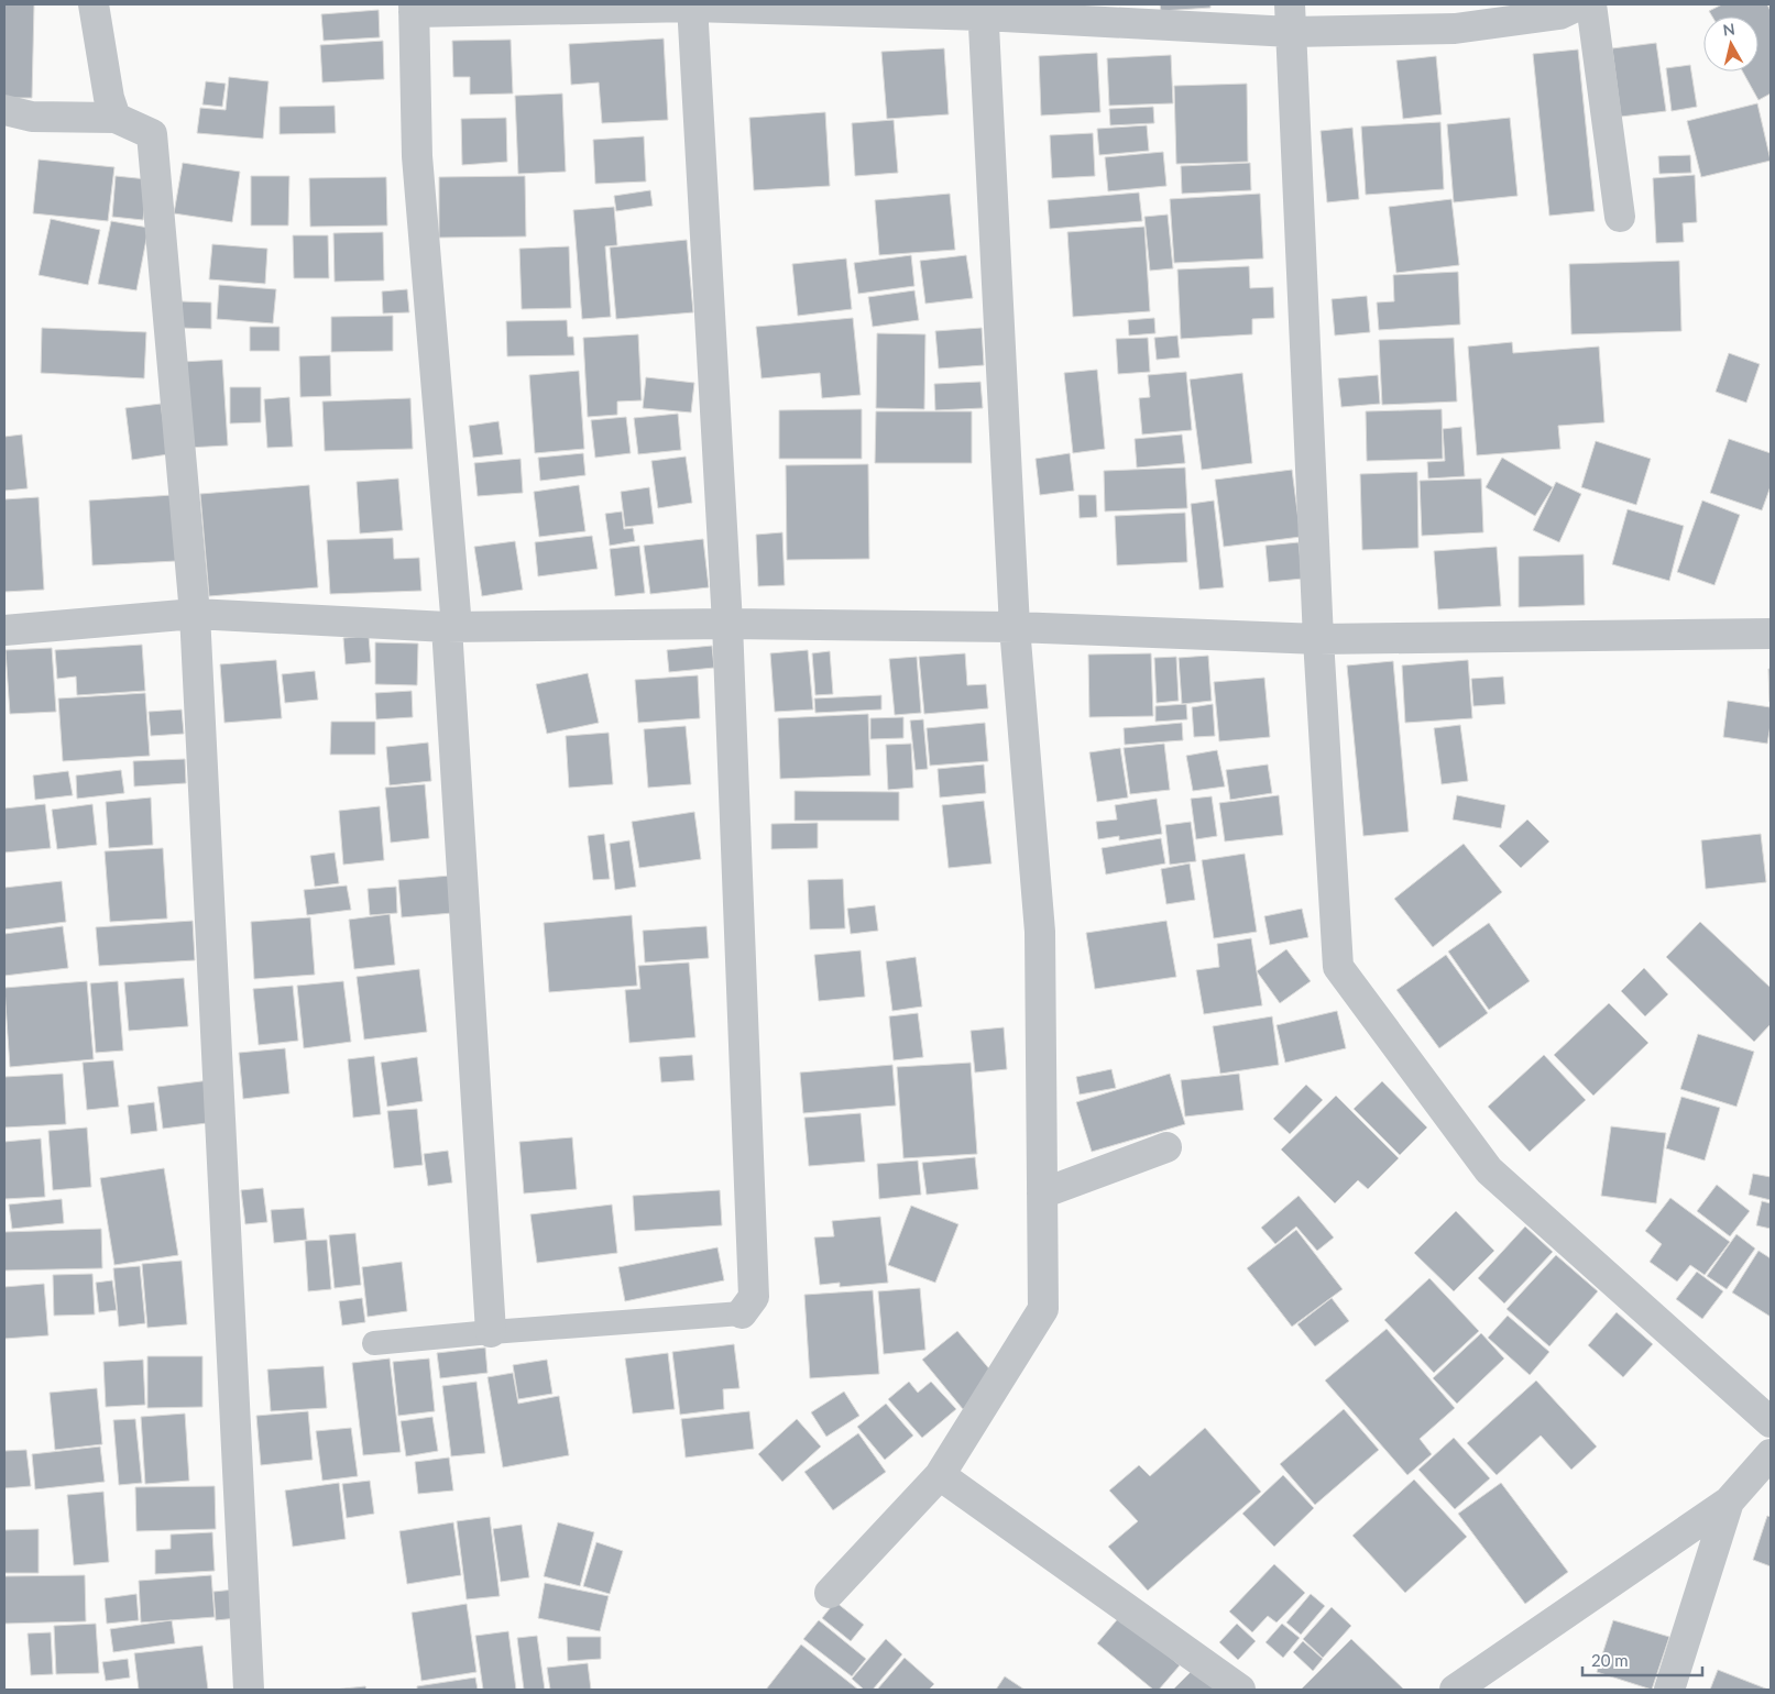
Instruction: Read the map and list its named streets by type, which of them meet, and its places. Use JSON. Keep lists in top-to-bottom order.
{
  "scale_bar": "20 m",
  "north": "top"
}
